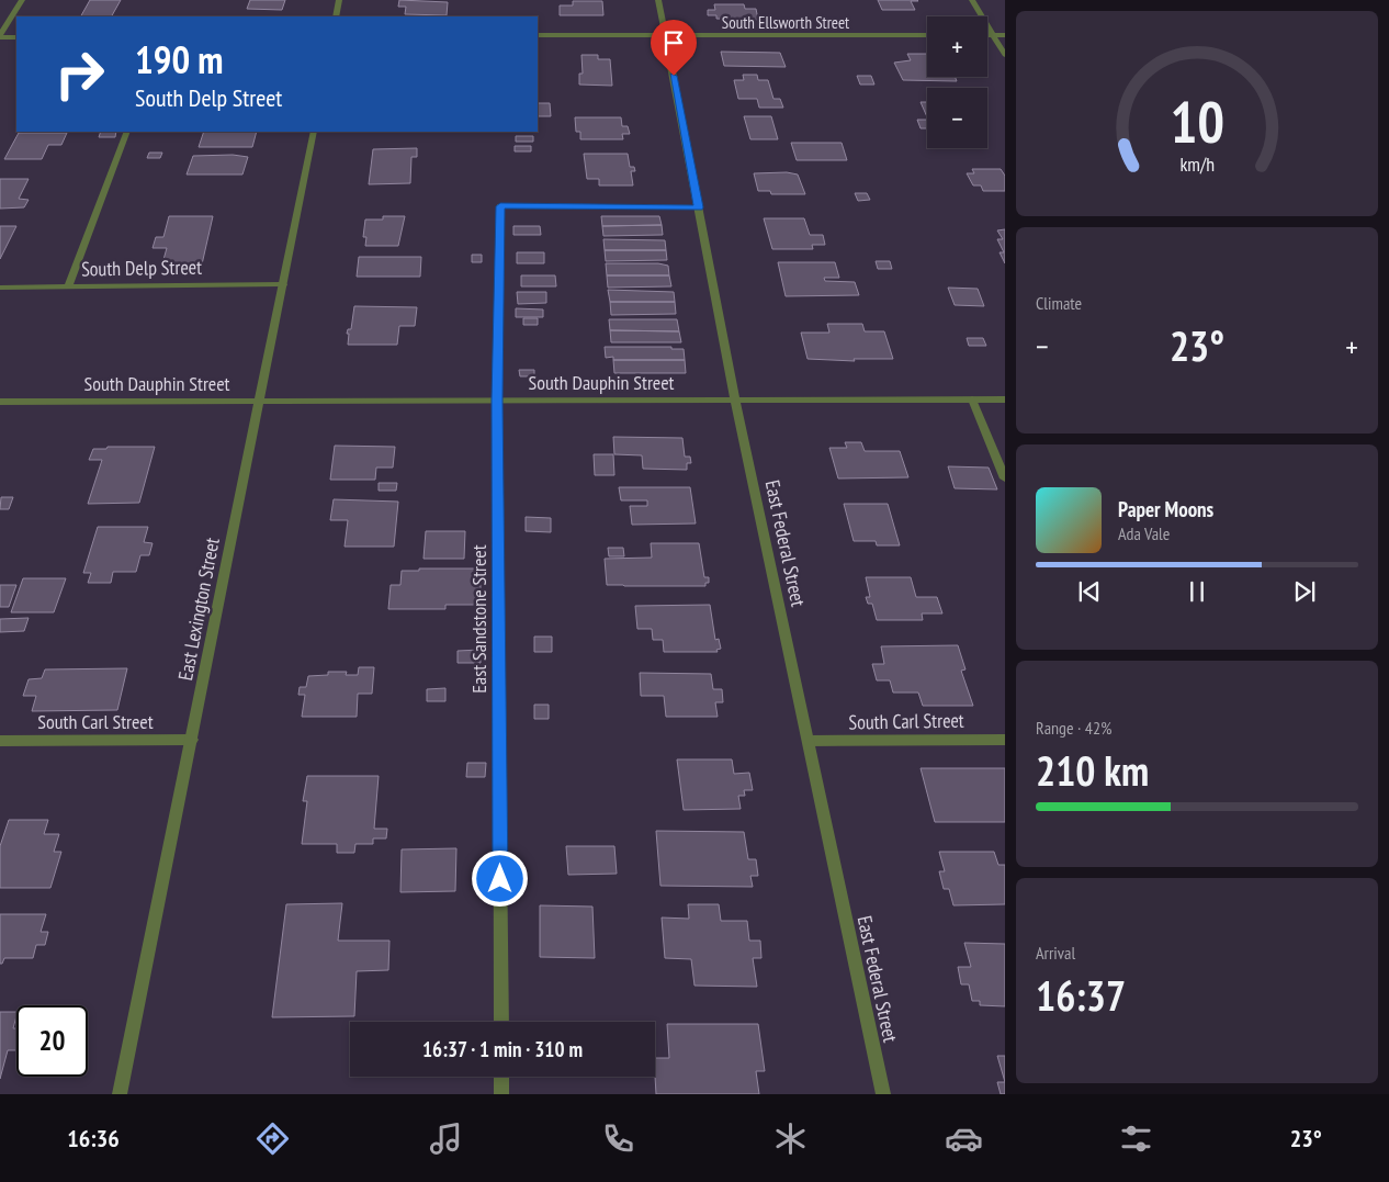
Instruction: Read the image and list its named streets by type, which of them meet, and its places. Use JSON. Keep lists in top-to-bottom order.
{
  "streets": {
    "street": [
      "South Ellsworth Street",
      "South Delp Street",
      "South Dauphin Street",
      "East Federal Street",
      "East Lexington Street",
      "East Sandstone Street",
      "South Carl Street"
    ]
  },
  "crossings": [
    ["South Ellsworth Street", "East Federal Street"],
    ["South Delp Street", "East Lexington Street"],
    ["South Dauphin Street", "East Federal Street"],
    ["South Dauphin Street", "East Lexington Street"],
    ["South Dauphin Street", "East Sandstone Street"],
    ["East Federal Street", "East Sandstone Street"],
    ["East Federal Street", "South Carl Street"],
    ["East Lexington Street", "South Carl Street"]
  ],
  "page": {
    "map_buttons": ["+", "−"],
    "turn": ["190 m", "South Delp Street"],
    "tile": [
      "Climate",
      ["Range · 42%", "210 km"],
      ["Arrival", "16:37"]
    ],
    "heat": ["−", "23°", "+"],
    "song": ["Paper Moons", "Ada Vale"],
    "limit": "20",
    "trip": "16:37 · 1 min · 310 m",
    "tabs": ["16:36", "23°"],
    "gauge": ["10", "km/h"]
  }
}
